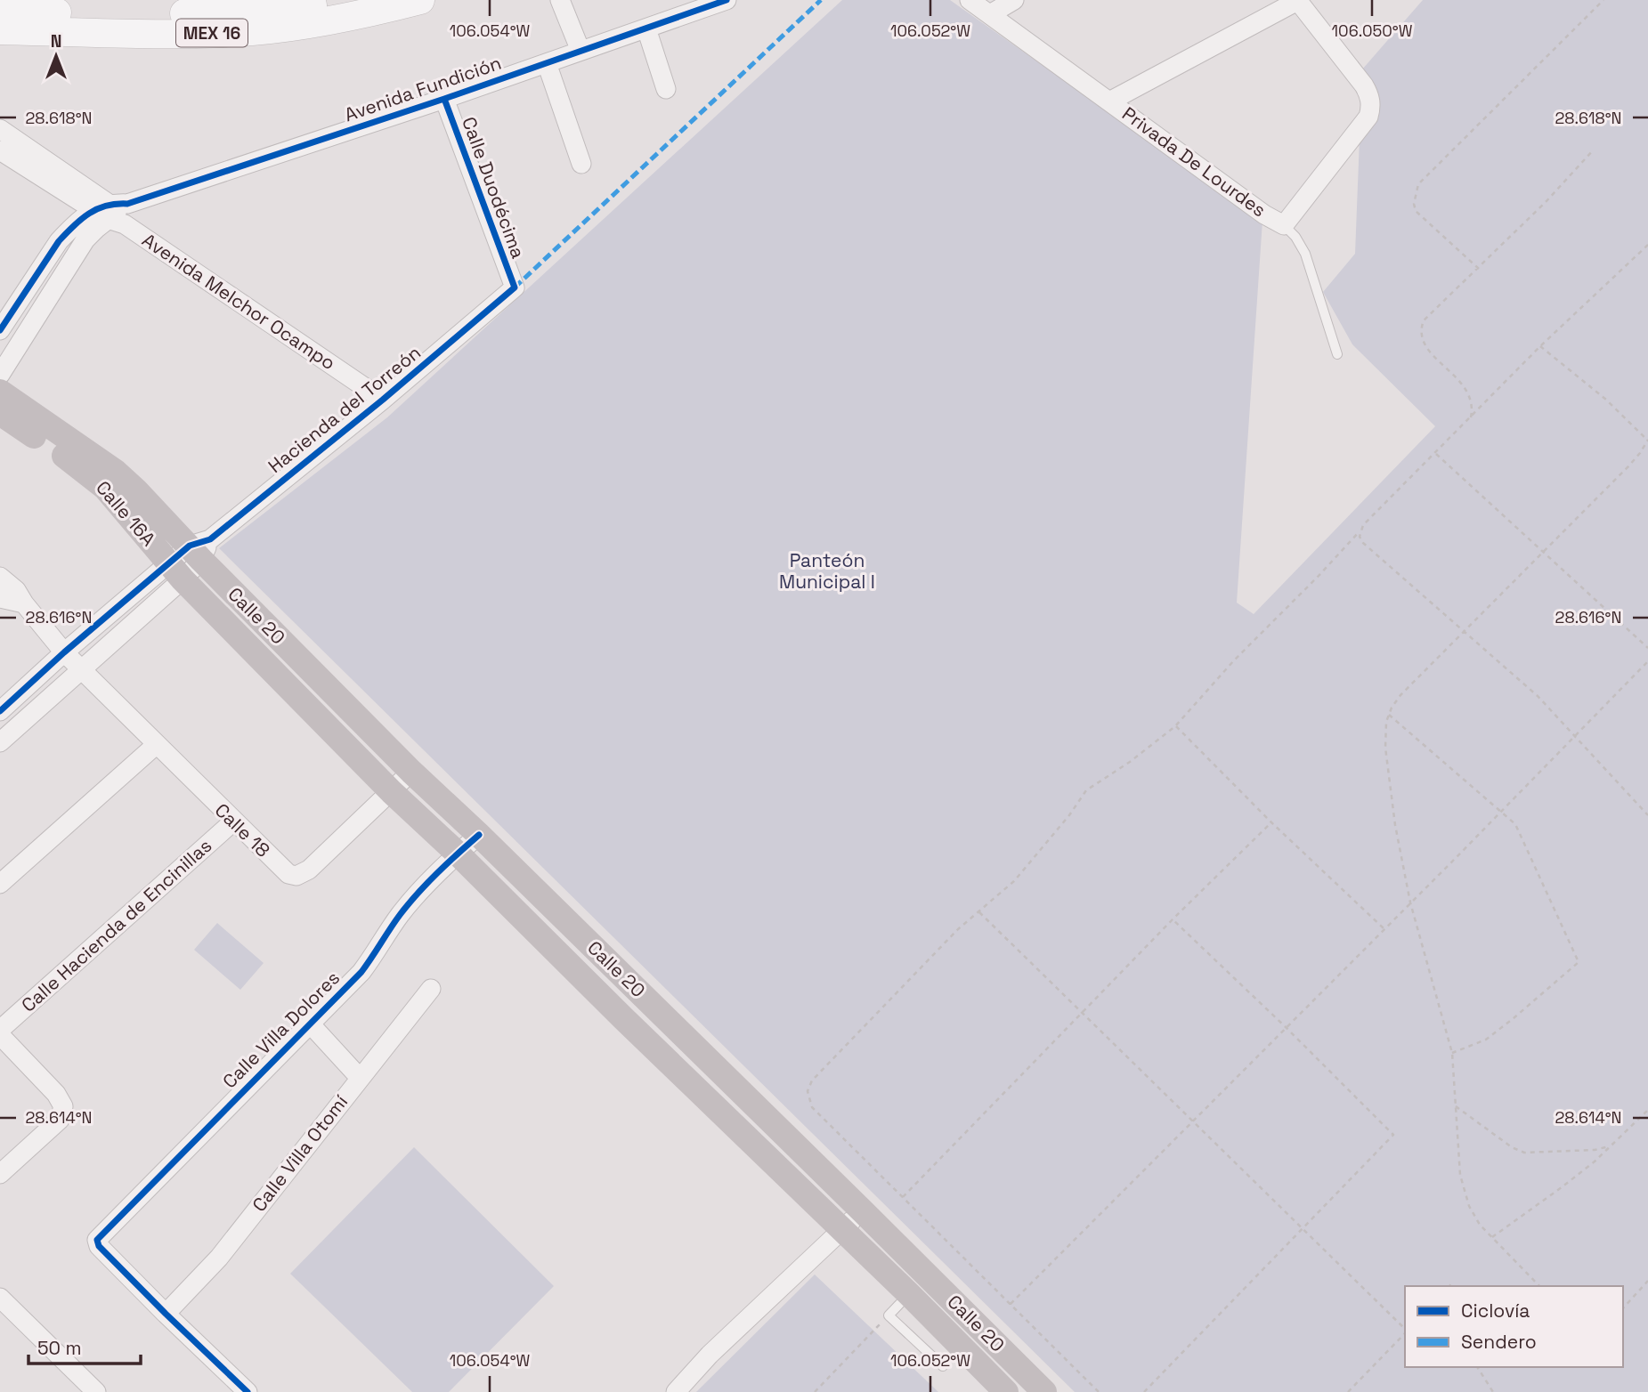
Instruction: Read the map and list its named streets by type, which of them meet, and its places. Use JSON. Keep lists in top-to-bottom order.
{
  "streets": {
    "main road": ["MEX 16", "Calle 16A", "Calle 20"],
    "street": [
      "Avenida Fundición",
      "Privada De Lourdes",
      "Calle Duodécima",
      "Avenida Melchor Ocampo",
      "Hacienda del Torreón",
      "Calle 18",
      "Calle Hacienda de Encinillas",
      "Calle Villa Dolores",
      "Calle Villa Otomí"
    ]
  },
  "crossings": [
    ["Avenida Fundición", "Calle Duodécima"],
    ["Avenida Fundición", "Avenida Melchor Ocampo"],
    ["Calle Duodécima", "Hacienda del Torreón"],
    ["Avenida Melchor Ocampo", "Hacienda del Torreón"],
    ["Hacienda del Torreón", "Calle 16A"],
    ["Hacienda del Torreón", "Calle 20"],
    ["Calle 16A", "Calle 20"],
    ["Calle 20", "Calle 18"],
    ["Calle 20", "Calle Villa Dolores"],
    ["Calle 18", "Calle Hacienda de Encinillas"],
    ["Calle Villa Dolores", "Calle Villa Otomí"]
  ],
  "parks": ["Panteón Municipal I"],
  "legend": ["Ciclovía", "Sendero"],
  "scale_bar": "50 m",
  "north": "top",
  "coordinates": [
    "106.054°W",
    "106.052°W",
    "106.050°W",
    "28.618°N",
    "28.616°N",
    "28.614°N"
  ]
}
